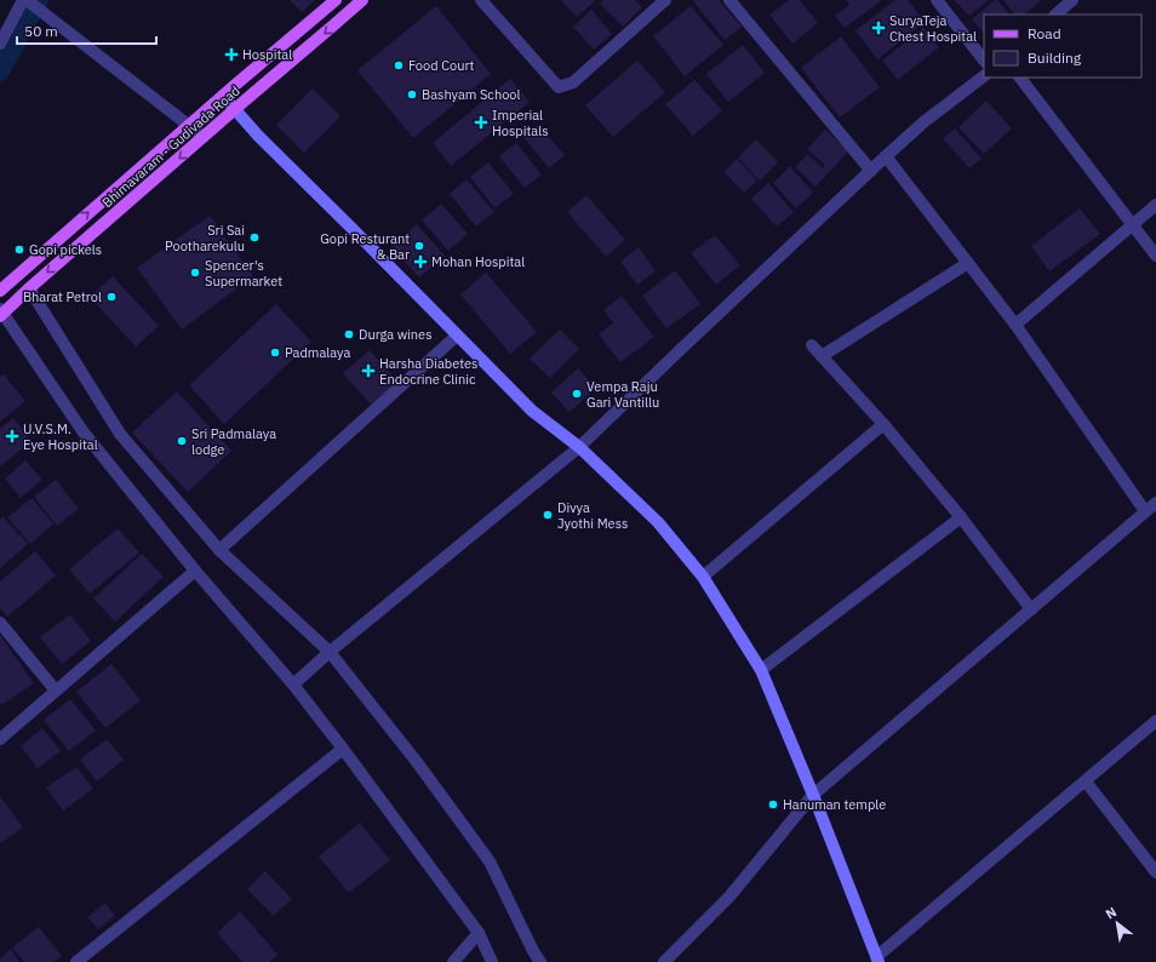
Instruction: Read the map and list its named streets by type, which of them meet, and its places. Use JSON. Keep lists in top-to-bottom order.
{
  "streets": {
    "main road": ["Bhimavaram - Gudivada Road"]
  },
  "places": {
    "health": [
      "SuryaTeja Chest Hospital",
      "Hospital",
      "Imperial Hospitals",
      "Mohan Hospital",
      "Harsha Diabetes Endocrine Clinic",
      "U.V.S.M. Eye Hospital"
    ],
    "other": [
      "Food Court",
      "Bashyam School",
      "Sri Sai Pootharekulu",
      "Gopi Resturant & Bar",
      "Gopi pickels",
      "Spencer's Supermarket",
      "Bharat Petrol",
      "Durga wines",
      "Padmalaya",
      "Vempa Raju Gari Vantillu",
      "Sri Padmalaya lodge",
      "Divya Jyothi Mess",
      "Hanuman temple"
    ]
  },
  "legend": ["Road", "Building"],
  "scale_bar": "50 m",
  "north": "top left"
}
